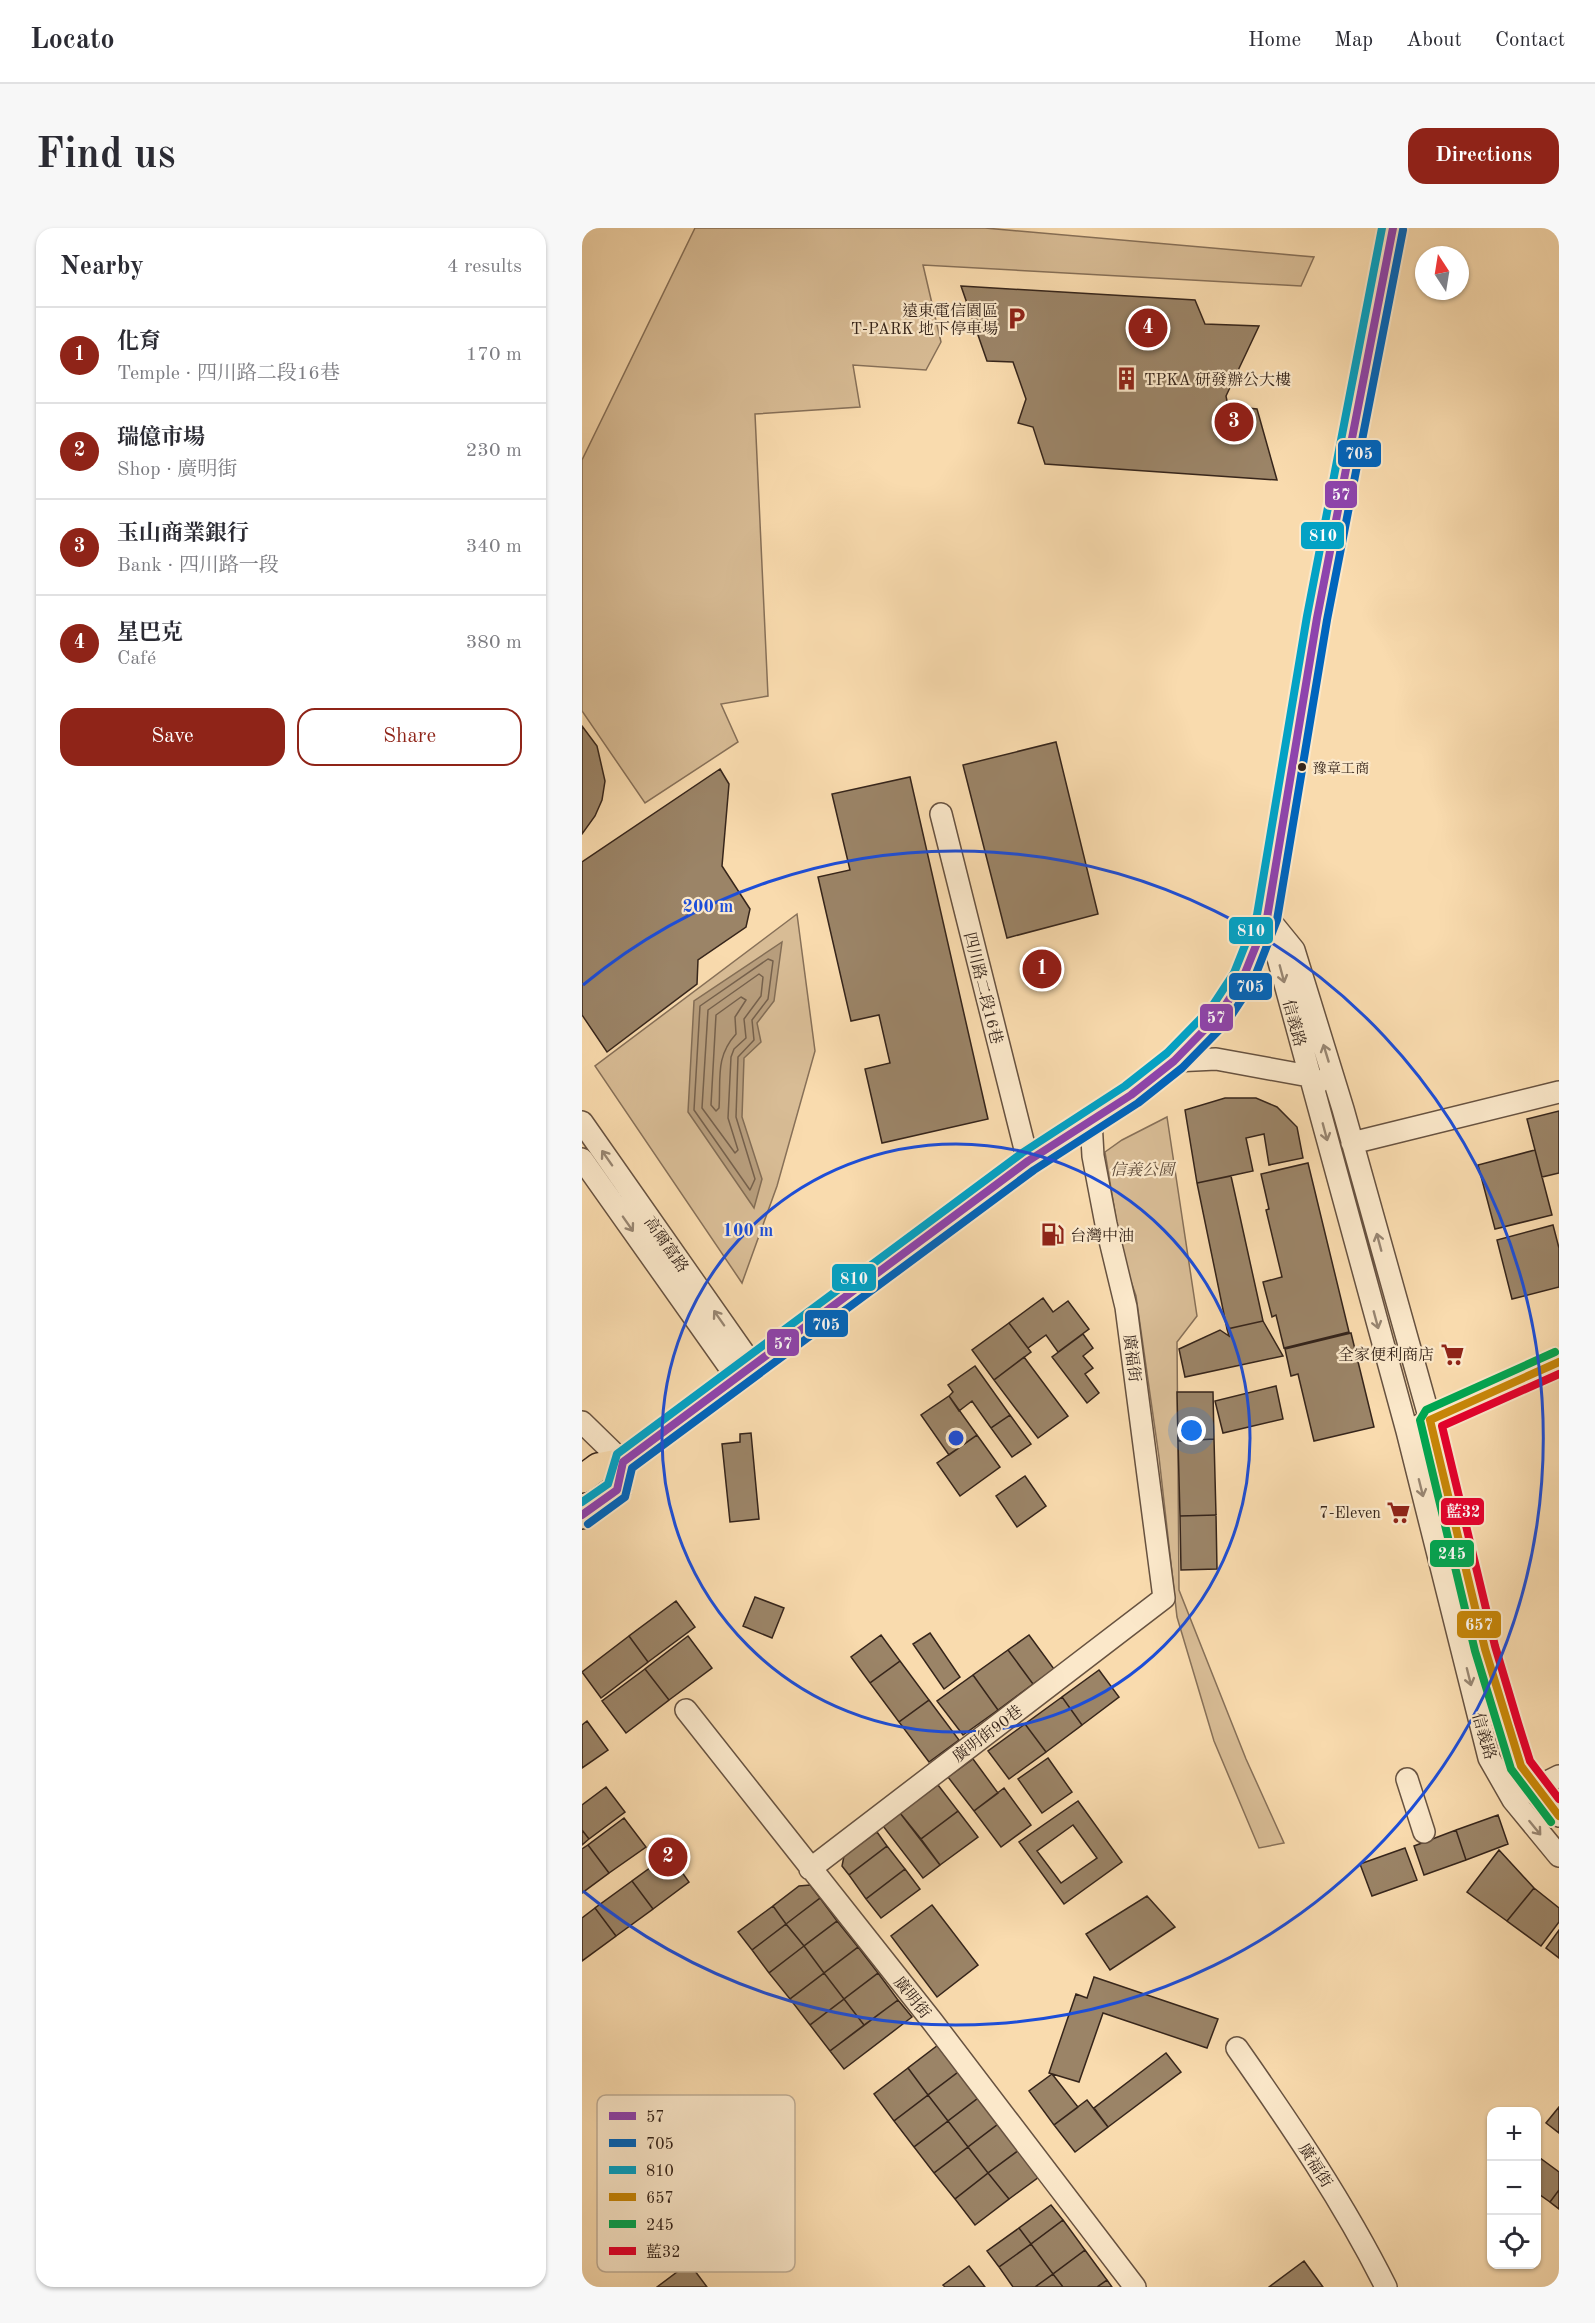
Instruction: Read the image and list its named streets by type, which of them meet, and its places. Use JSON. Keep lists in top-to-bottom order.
{
  "streets": {
    "street": [
      "四川路二段16巷",
      "信義路",
      "高爾富路",
      "廣福街",
      "廣明街90巷",
      "廣明街"
    ]
  },
  "crossings": [
    ["廣福街", "廣明街90巷"],
    ["廣明街90巷", "廣明街"]
  ],
  "parks": ["信義公園"],
  "places": {
    "parking": ["遠東電信園區 T-PARK 地下停車場"],
    "building": ["TPKA 研發辦公大樓"],
    "other": ["豫章工商"],
    "fuel station": ["台灣中油"],
    "supermarket": ["全家便利商店", "7-Eleven"]
  },
  "lines": [
    "transit line 57",
    "transit line 810",
    "transit line 705",
    "transit line 245",
    "transit line 657",
    "transit line 藍32"
  ],
  "legend": [
    "57",
    "705",
    "810",
    "657",
    "245",
    "藍32"
  ],
  "north": "top",
  "page": {
    "header": "Locato",
    "nav": [
      "Home",
      "Map",
      "About",
      "Contact"
    ],
    "buttons": [
      "Directions",
      ["Save", "Share"]
    ],
    "title": "Find us",
    "heading": ["Nearby", "4 results"],
    "list": [
      {
        "mark": "1",
        "name": "化育",
        "note": "Temple · 四川路二段16巷",
        "value": "170 m"
      },
      {
        "mark": "2",
        "name": "瑞億市場",
        "note": "Shop · 廣明街",
        "value": "230 m"
      },
      {
        "mark": "3",
        "name": "玉山商業銀行",
        "note": "Bank · 四川路一段",
        "value": "340 m"
      },
      {
        "mark": "4",
        "name": "星巴克",
        "note": "Café",
        "value": "380 m"
      }
    ],
    "pins": [
      "4",
      "3",
      "1",
      "2"
    ],
    "map_buttons": ["+", "−"]
  },
  "rings": ["200 m", "100 m"]
}
